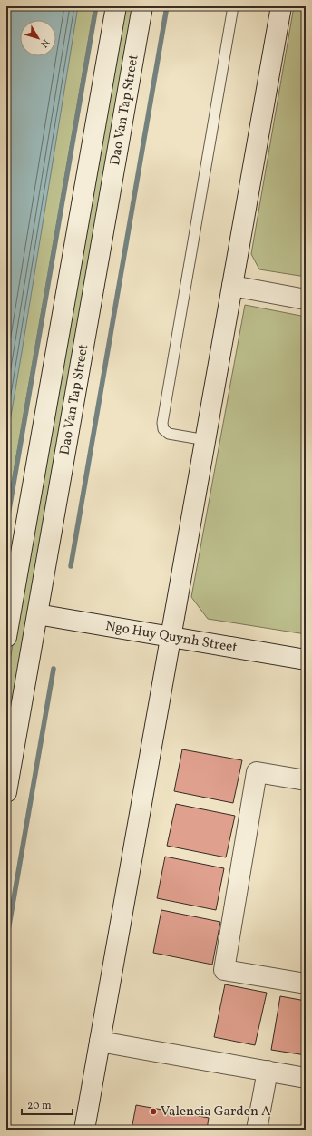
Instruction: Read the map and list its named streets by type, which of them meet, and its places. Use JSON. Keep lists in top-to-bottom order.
{
  "streets": {
    "street": ["Dao Van Tap Street", "Ngo Huy Quynh Street"]
  },
  "crossings": [
    ["Dao Van Tap Street", "Ngo Huy Quynh Street"]
  ],
  "places": ["Valencia Garden A"],
  "scale_bar": "20 m",
  "north": "bottom right"
}
